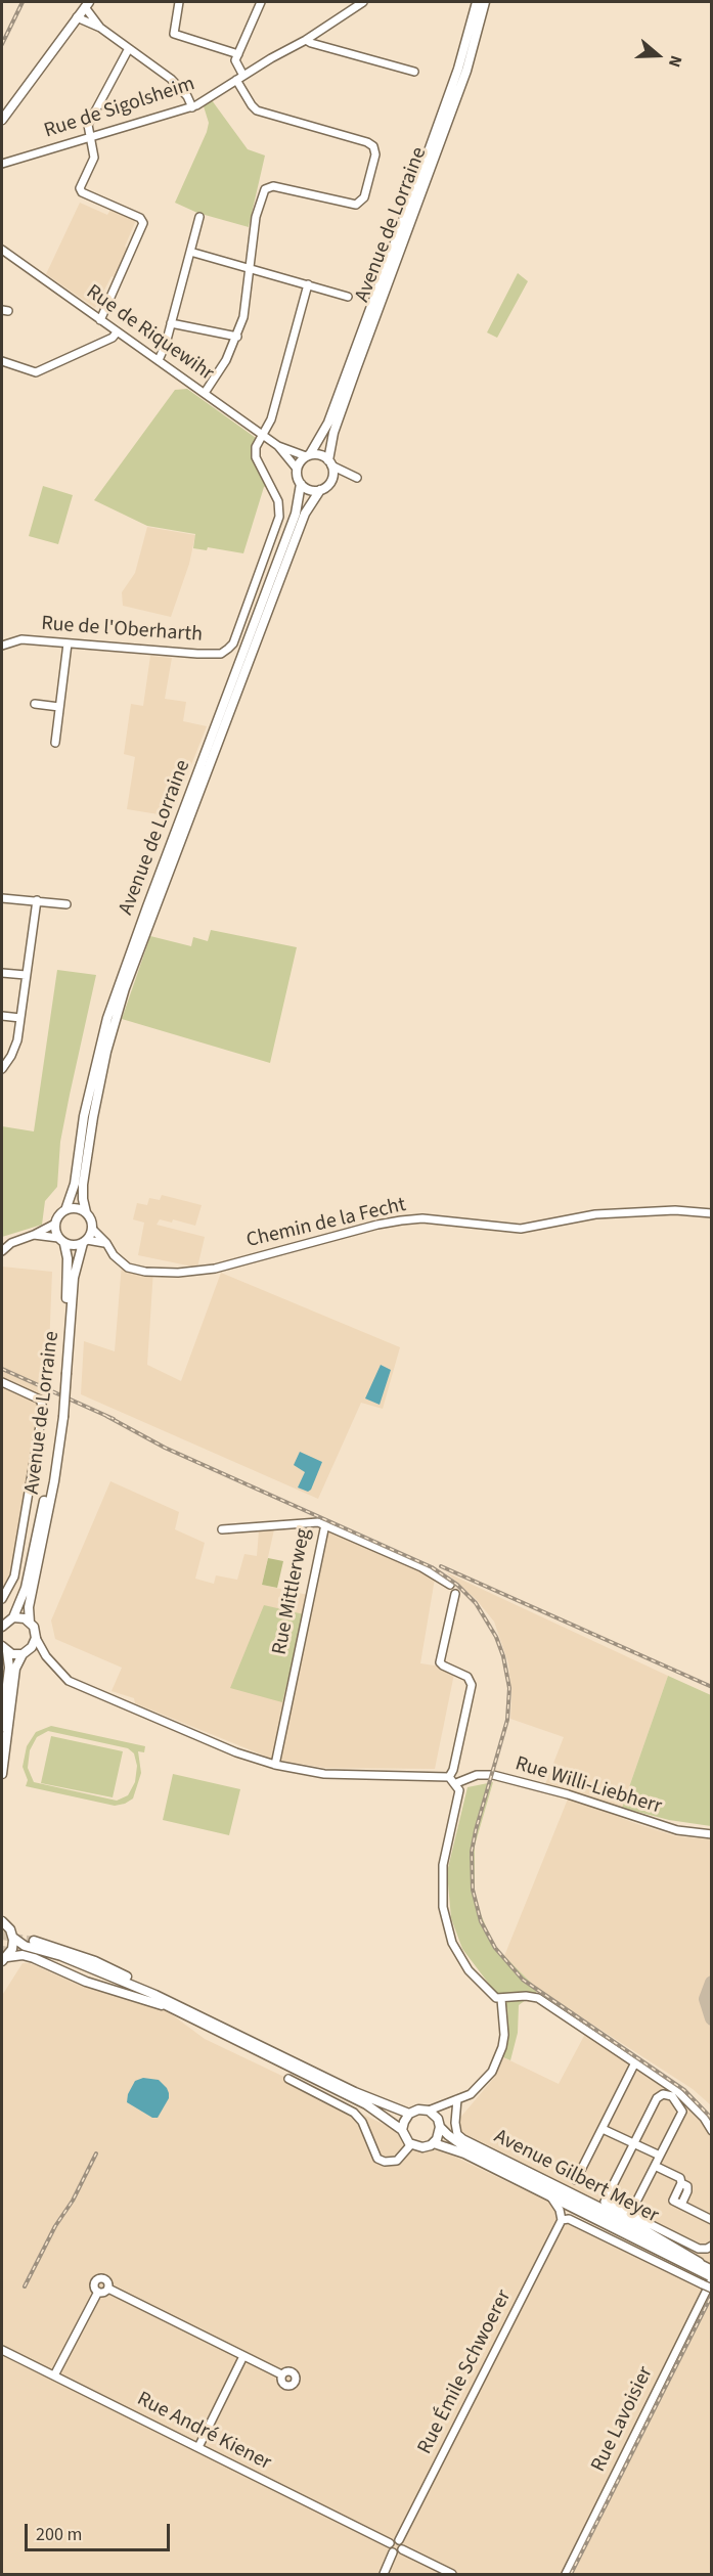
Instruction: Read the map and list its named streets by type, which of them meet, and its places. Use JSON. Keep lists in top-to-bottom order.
{
  "streets": {
    "main road": ["Avenue de Lorraine", "Avenue Gilbert Meyer"],
    "street": [
      "Rue de Sigolsheim",
      "Rue de Riquewihr",
      "Rue de l'Oberharth",
      "Chemin de la Fecht",
      "Rue Mittlerweg",
      "Rue Willi-Liebherr",
      "Rue Émile Schwoerer",
      "Rue Lavoisier",
      "Rue André Kiener"
    ]
  },
  "crossings": [
    ["Avenue de Lorraine", "Rue de Riquewihr"],
    ["Avenue de Lorraine", "Chemin de la Fecht"],
    ["Rue de Riquewihr", "Rue de l'Oberharth"],
    ["Avenue Gilbert Meyer", "Rue Lavoisier"]
  ],
  "scale_bar": "200 m",
  "north": "right"
}
